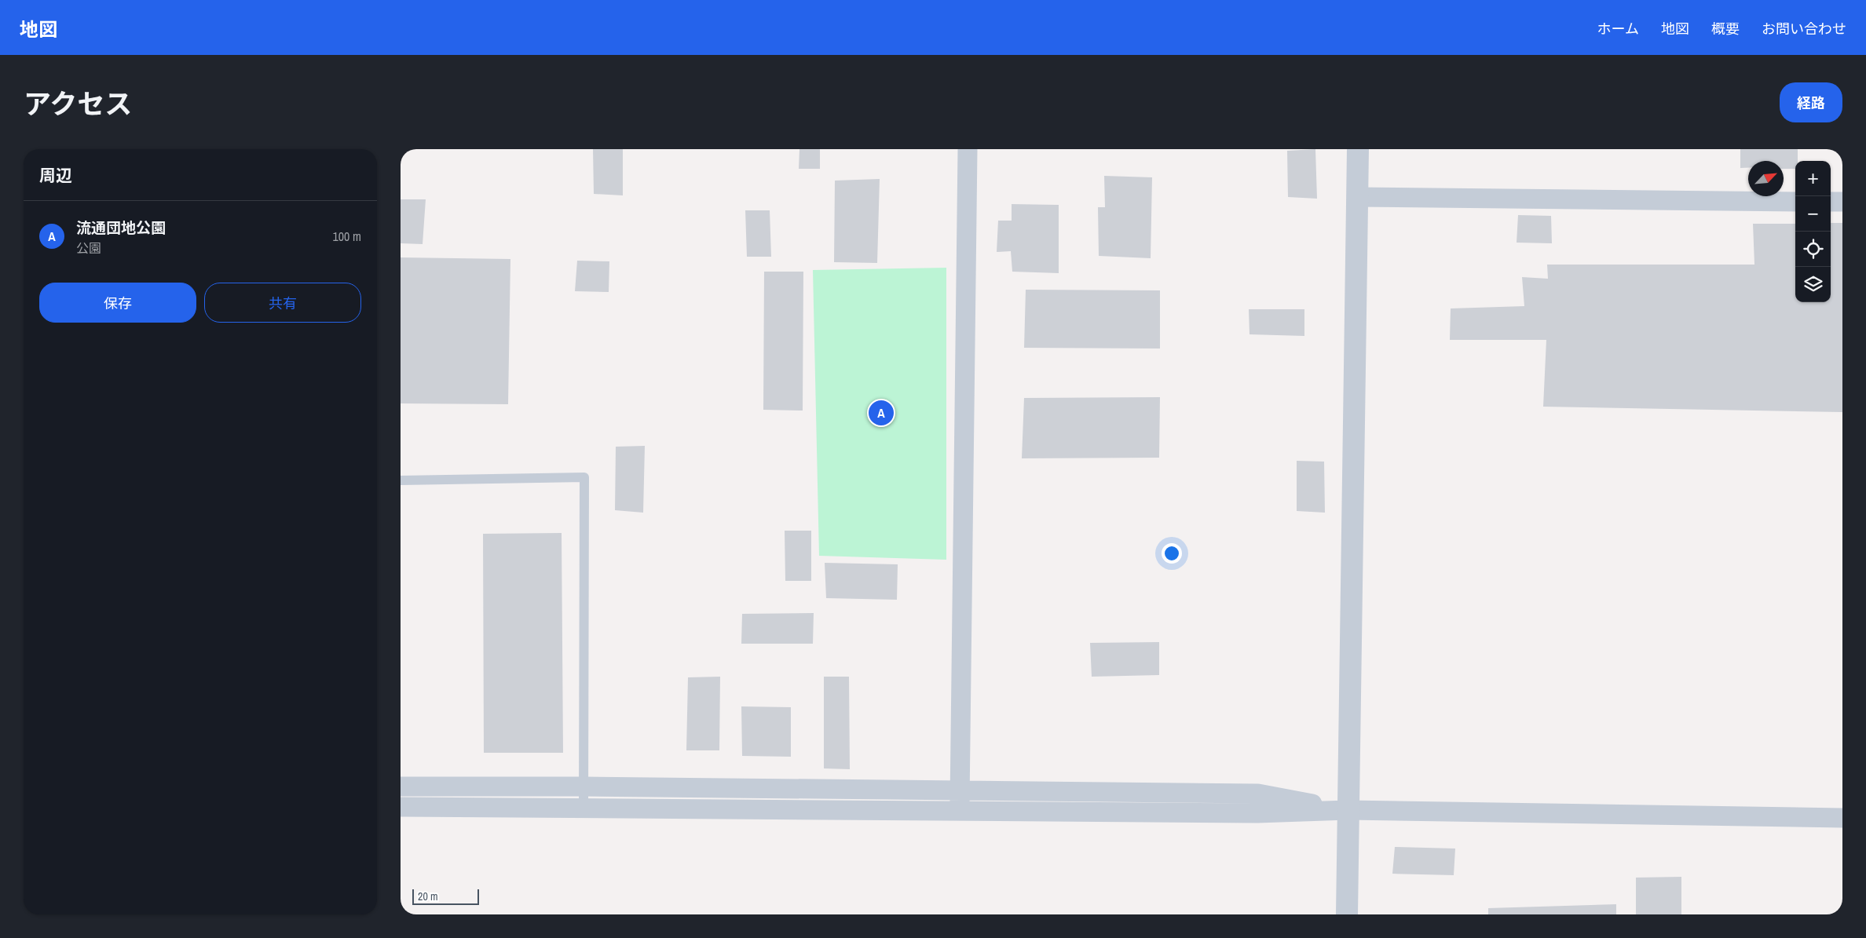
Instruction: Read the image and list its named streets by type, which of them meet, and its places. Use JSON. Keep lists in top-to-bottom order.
{
  "scale_bar": "20 m",
  "north": "top right",
  "page": {
    "header": "地図",
    "nav": [
      "ホーム",
      "地図",
      "概要",
      "お問い合わせ"
    ],
    "title": "アクセス",
    "buttons": [
      "経路",
      ["保存", "共有"]
    ],
    "heading": "周辺",
    "map_buttons": ["+", "−"],
    "list": [
      {
        "mark": "A",
        "name": "流通団地公園",
        "note": "公園",
        "value": "100 m"
      }
    ],
    "pins": "A",
    "scale": "20 m"
  }
}
